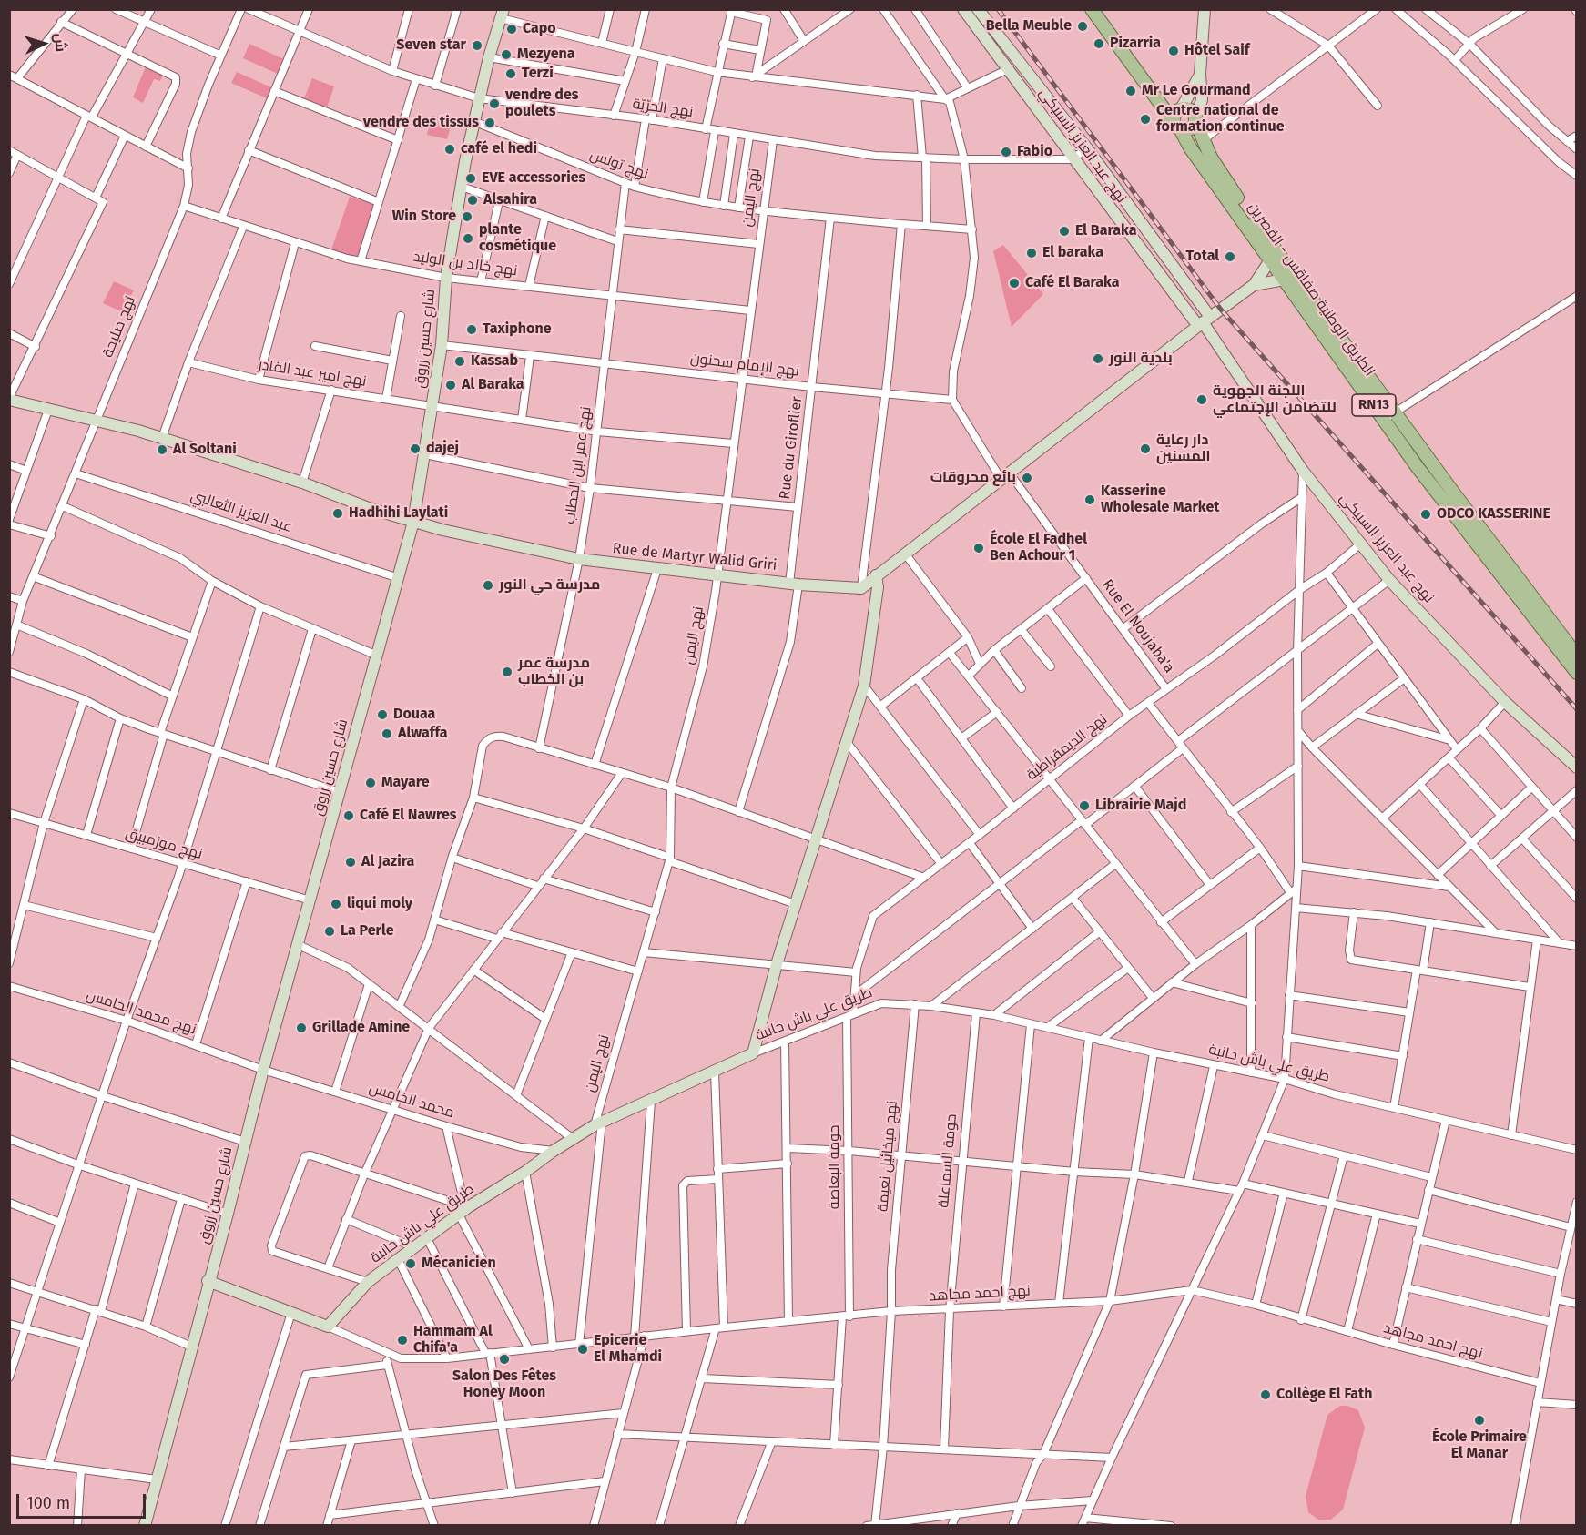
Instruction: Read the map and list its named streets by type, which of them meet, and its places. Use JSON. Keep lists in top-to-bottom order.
{
  "streets": {
    "main road": ["الطريق الوطنية صفاقس - القصرين", "RN13"],
    "street": [
      "نهج الحرّيّة",
      "نهج عبد العزيز السبيكي",
      "نهج تونس",
      "نهج اليمن",
      "نهج خالد بن الوليد",
      "نهج صليحة",
      "شارع حسين زروق",
      "نهج الإمام سحنون",
      "نهج امير عبد القادر",
      "Rue du Giroflier",
      "نهج عمر ابن الخطاب",
      "عبد العزيز الثعالبي",
      "Rue de Martyr Walid Griri",
      "Rue El Noujaba'a",
      "نهج الديمقراطية",
      "نهج موزمبيق",
      "نهج محمد الخامس",
      "طريق علي باش حانبة",
      "محمد الخامس",
      "نهج ميخائيل نعيمة",
      "حومة السماعلة",
      "حومة البعاصة",
      "نهج احمد مجاهد"
    ]
  },
  "crossings": [
    ["نهج الحرّيّة", "نهج عبد العزيز السبيكي"],
    ["نهج الحرّيّة", "نهج اليمن"],
    ["نهج الحرّيّة", "شارع حسين زروق"],
    ["نهج عبد العزيز السبيكي", "نهج الديمقراطية"],
    ["نهج تونس", "نهج اليمن"],
    ["نهج تونس", "شارع حسين زروق"],
    ["نهج تونس", "Rue du Giroflier"],
    ["نهج تونس", "نهج عمر ابن الخطاب"],
    ["نهج اليمن", "نهج خالد بن الوليد"],
    ["نهج اليمن", "نهج الإمام سحنون"],
    ["نهج اليمن", "نهج امير عبد القادر"],
    ["نهج اليمن", "Rue de Martyr Walid Griri"],
    ["نهج اليمن", "طريق علي باش حانبة"],
    ["نهج اليمن", "نهج احمد مجاهد"],
    ["نهج خالد بن الوليد", "نهج صليحة"],
    ["نهج خالد بن الوليد", "شارع حسين زروق"],
    ["نهج خالد بن الوليد", "نهج عمر ابن الخطاب"],
    ["الطريق الوطنية صفاقس - القصرين", "RN13"],
    ["نهج صليحة", "عبد العزيز الثعالبي"],
    ["نهج صليحة", "Rue de Martyr Walid Griri"],
    ["شارع حسين زروق", "نهج الإمام سحنون"],
    ["شارع حسين زروق", "نهج امير عبد القادر"],
    ["شارع حسين زروق", "عبد العزيز الثعالبي"],
    ["شارع حسين زروق", "Rue de Martyr Walid Griri"],
    ["شارع حسين زروق", "نهج موزمبيق"],
    ["شارع حسين زروق", "نهج محمد الخامس"],
    ["شارع حسين زروق", "محمد الخامس"],
    ["نهج الإمام سحنون", "Rue du Giroflier"],
    ["نهج الإمام سحنون", "نهج عمر ابن الخطاب"],
    ["نهج امير عبد القادر", "نهج عمر ابن الخطاب"],
    ["Rue du Giroflier", "Rue de Martyr Walid Griri"],
    ["نهج عمر ابن الخطاب", "Rue de Martyr Walid Griri"],
    ["Rue El Noujaba'a", "نهج الديمقراطية"],
    ["نهج الديمقراطية", "طريق علي باش حانبة"],
    ["نهج الديمقراطية", "حومة البعاصة"],
    ["نهج محمد الخامس", "محمد الخامس"],
    ["طريق علي باش حانبة", "محمد الخامس"],
    ["طريق علي باش حانبة", "نهج ميخائيل نعيمة"],
    ["طريق علي باش حانبة", "حومة السماعلة"],
    ["طريق علي باش حانبة", "حومة البعاصة"],
    ["نهج ميخائيل نعيمة", "نهج احمد مجاهد"],
    ["حومة السماعلة", "نهج احمد مجاهد"],
    ["حومة البعاصة", "نهج احمد مجاهد"]
  ],
  "places": [
    "Bella Meuble",
    "Capo",
    "Pizarria",
    "Seven star",
    "Hôtel Saif",
    "Mezyena",
    "Terzi",
    "Mr Le Gourmand",
    "vendre des poulets",
    "Centre national de formation continue",
    "vendre des tissus",
    "café el hedi",
    "Fabio",
    "EVE accessories",
    "Alsahira",
    "Win Store",
    "El Baraka",
    "plante cosmétique",
    "El baraka",
    "Total",
    "Café El Baraka",
    "Taxiphone",
    "بلدية النور",
    "Kassab",
    "Al Baraka",
    "اللجنة الجهوية للتضامن الإجتماعي",
    "dajej",
    "دار رعاية المسنين",
    "Al Soltani",
    "بائع محروقات",
    "Kasserine Wholesale Market",
    "Hadhihi Laylati",
    "ODCO KASSERINE",
    "École El Fadhel Ben Achour 1",
    "مدرسة حي النور",
    "مدرسة عمر بن الخطاب",
    "Douaa",
    "Alwaffa",
    "Mayare",
    "Librairie Majd",
    "Café El Nawres",
    "Al Jazira",
    "liqui moly",
    "La Perle",
    "Grillade Amine",
    "Mécanicien",
    "Hammam Al Chifa'a",
    "Epicerie El Mhamdi",
    "Salon Des Fêtes Honey Moon",
    "Collège El Fath",
    "École Primaire El Manar"
  ],
  "scale_bar": "100 m",
  "north": "right"
}
